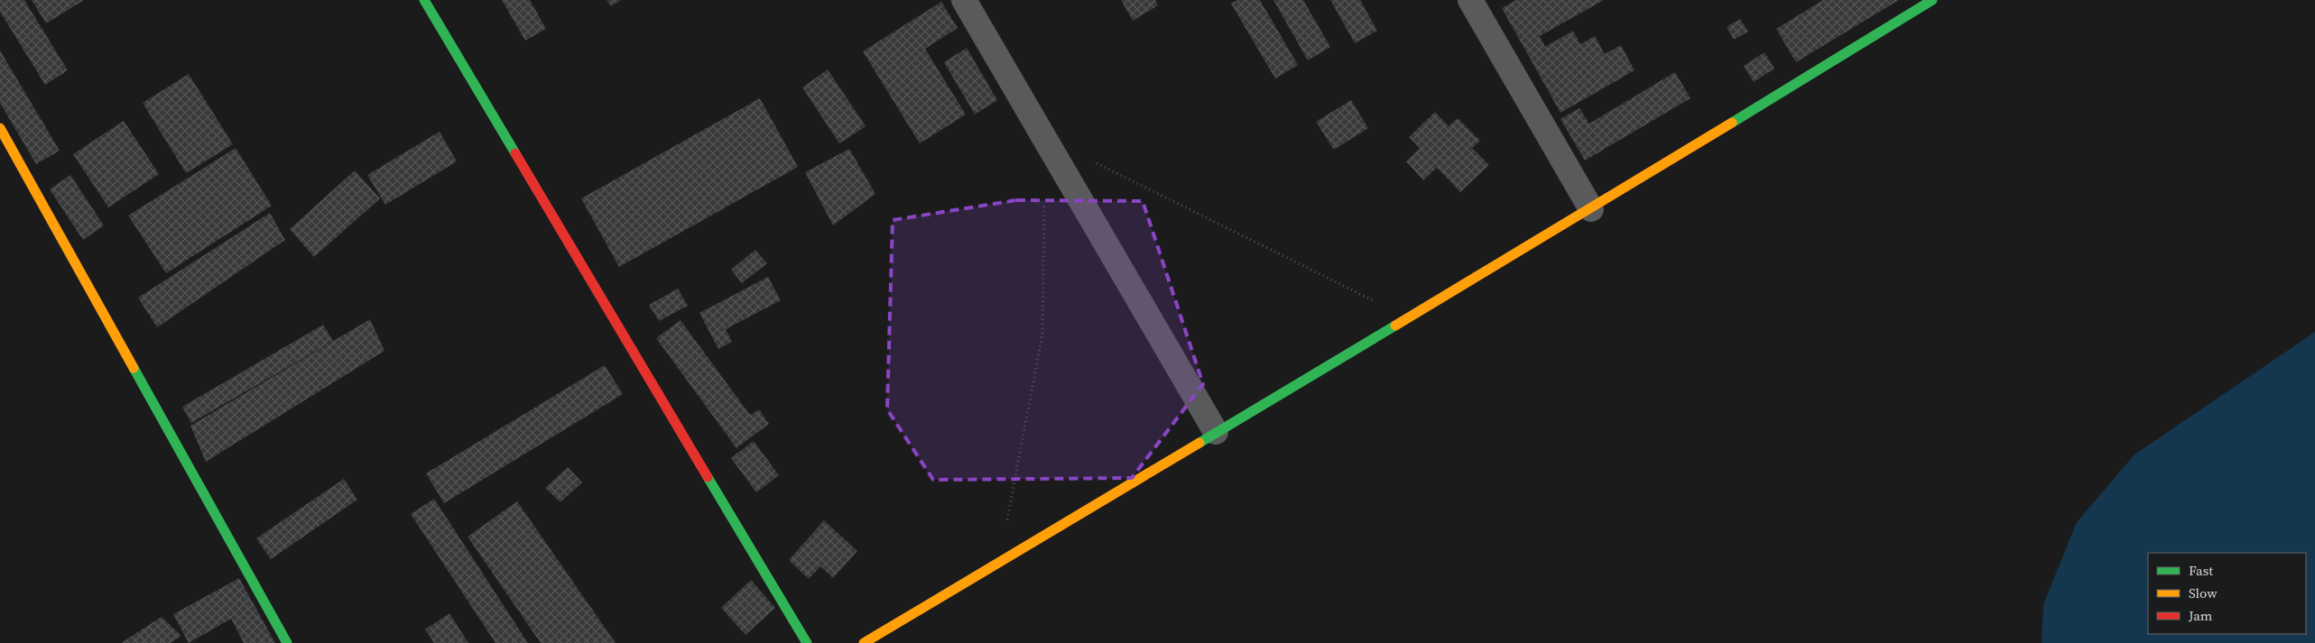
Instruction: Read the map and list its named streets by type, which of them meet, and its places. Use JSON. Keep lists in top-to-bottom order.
{
  "legend": ["Fast", "Slow", "Jam"]
}
